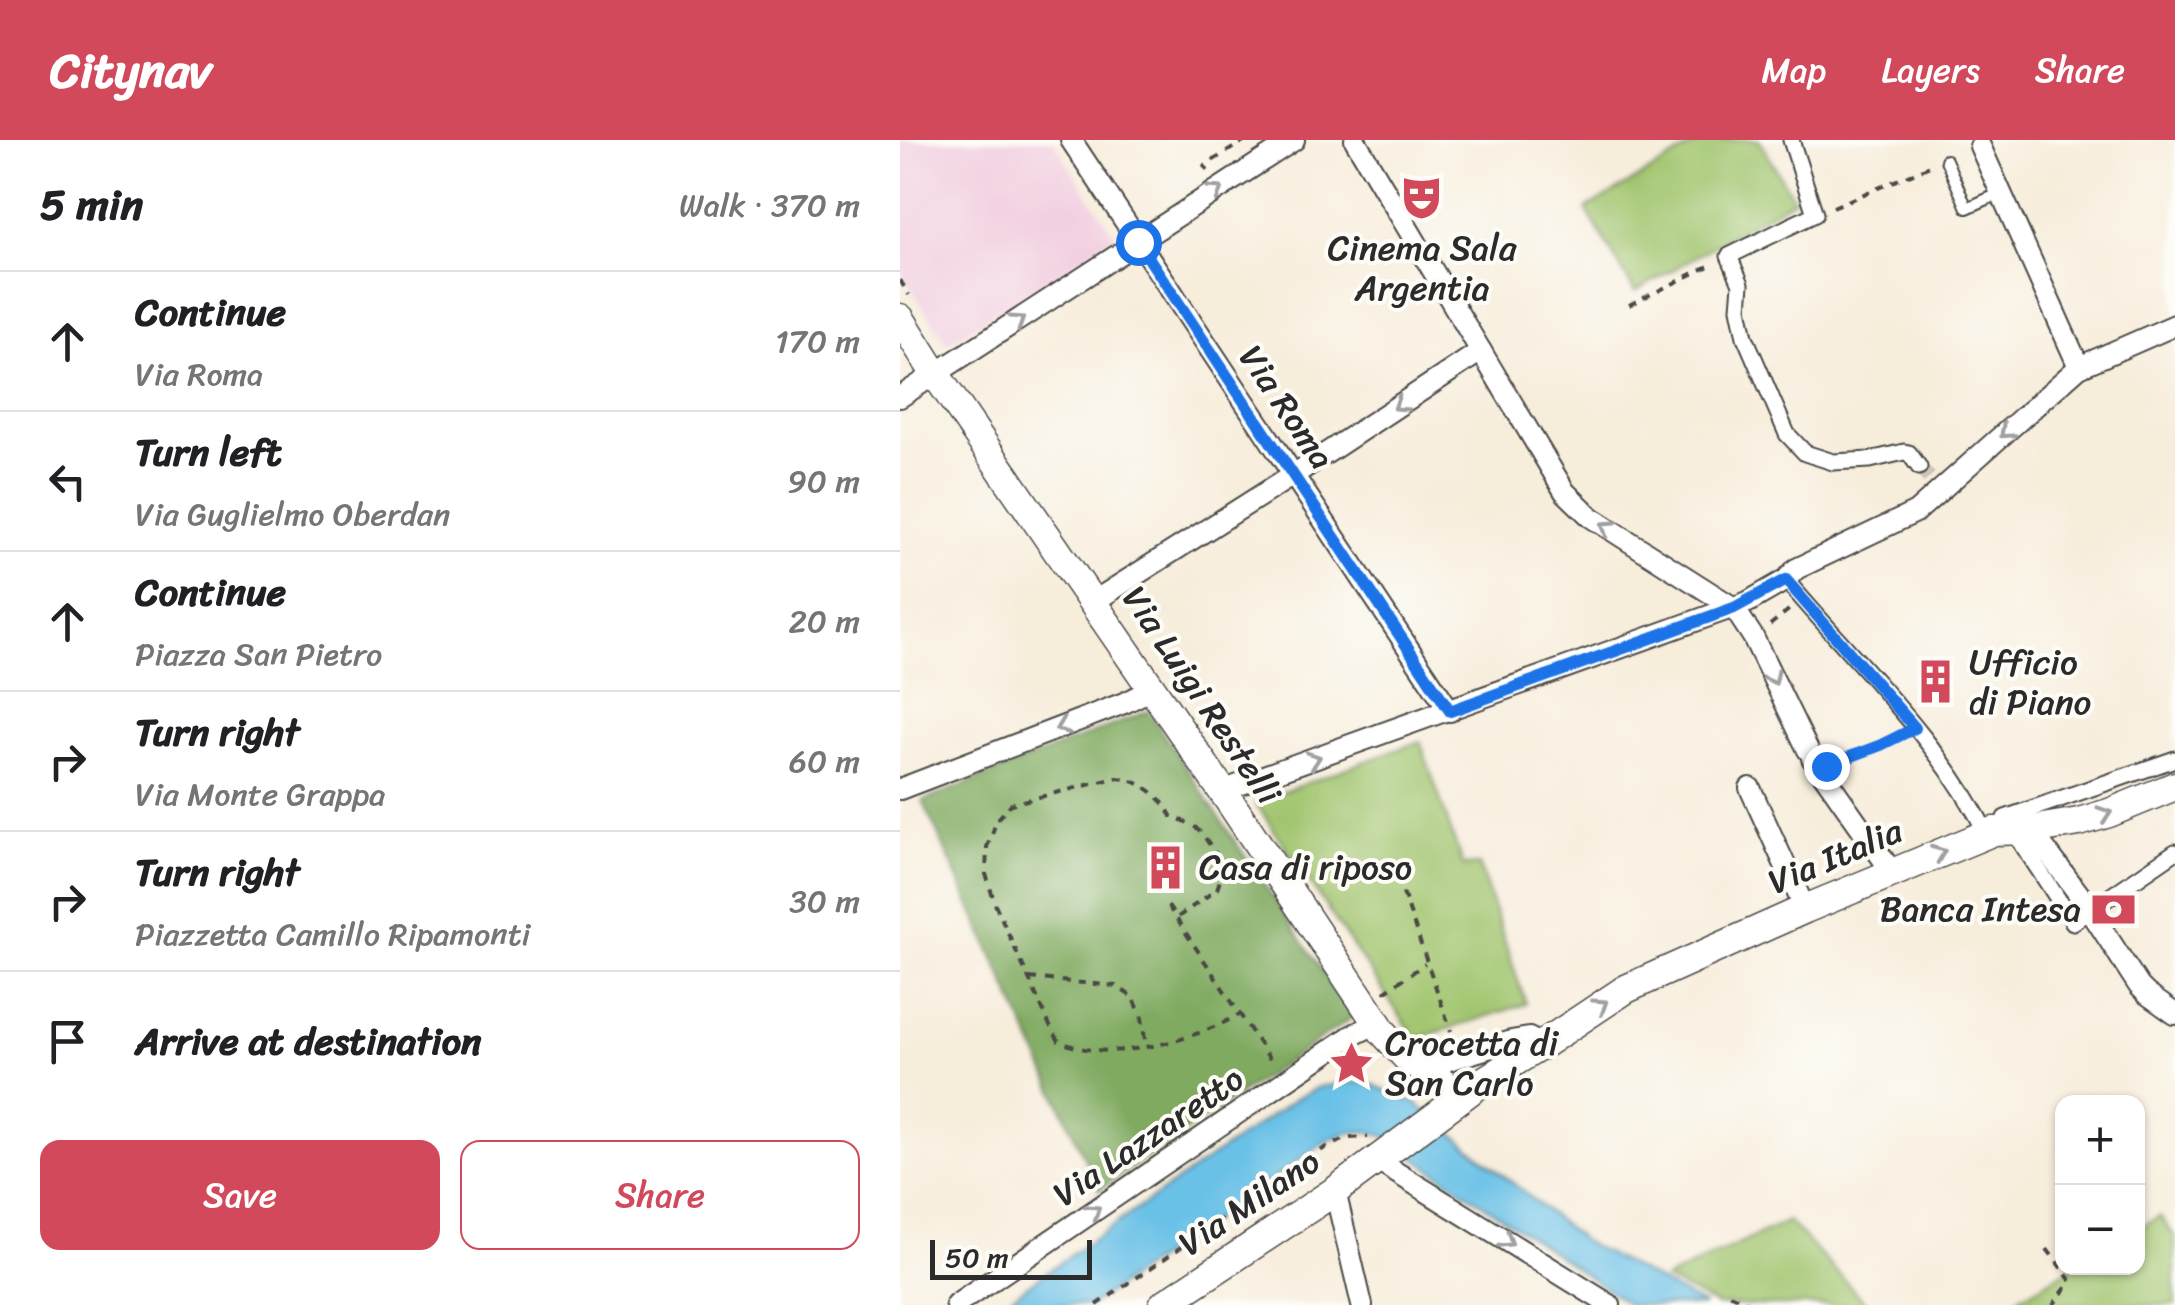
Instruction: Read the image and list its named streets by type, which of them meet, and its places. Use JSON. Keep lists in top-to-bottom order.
{
  "streets": {
    "street": [
      "Via Roma",
      "Via Luigi Restelli",
      "Via Italia",
      "Via Lazzaretto",
      "Via Milano"
    ]
  },
  "crossings": [
    ["Via Luigi Restelli", "Via Italia"],
    ["Via Luigi Restelli", "Via Lazzaretto"],
    ["Via Luigi Restelli", "Via Milano"],
    ["Via Italia", "Via Milano"]
  ],
  "one_way": ["Via Lazzaretto"],
  "places": {
    "theatre": ["Cinema Sala Argentia"],
    "building": ["Ufficio di Piano", "Casa di riposo"],
    "bank": ["Banca Intesa"],
    "place": ["Crocetta di San Carlo"]
  },
  "scale_bar": "50 m",
  "page": {
    "header": "Citynav",
    "nav": ["Map", "Layers", "Share"],
    "heading": ["5 min", "Walk · 370 m"],
    "list": [
      ["Continue", "Via Roma", "170 m"],
      ["Turn left", "Via Guglielmo Oberdan", "90 m"],
      ["Continue", "Piazza San Pietro", "20 m"],
      ["Turn right", "Via Monte Grappa", "60 m"],
      ["Turn right", "Piazzetta Camillo Ripamonti", "30 m"],
      "Arrive at destination"
    ],
    "map_buttons": ["+", "−"],
    "buttons": ["Save", "Share"],
    "scale": "50 m"
  }
}
